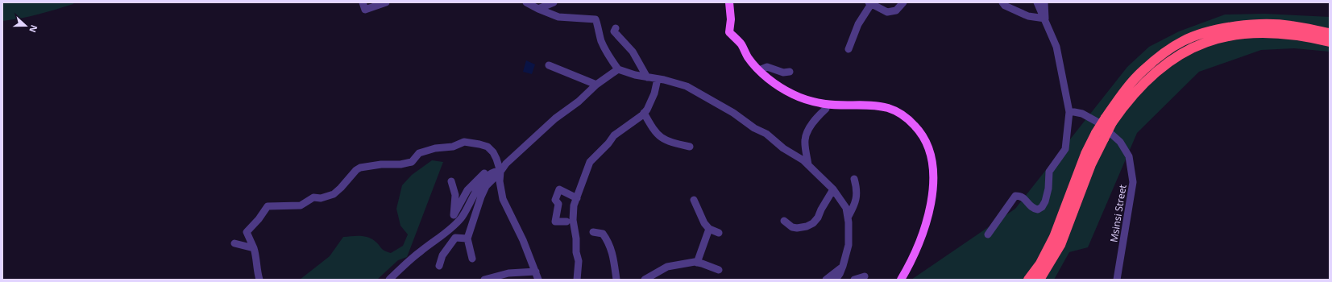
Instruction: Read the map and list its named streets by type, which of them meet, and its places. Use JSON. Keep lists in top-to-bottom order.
{
  "streets": {
    "street": ["Msinsi Street"]
  },
  "north": "right"
}
